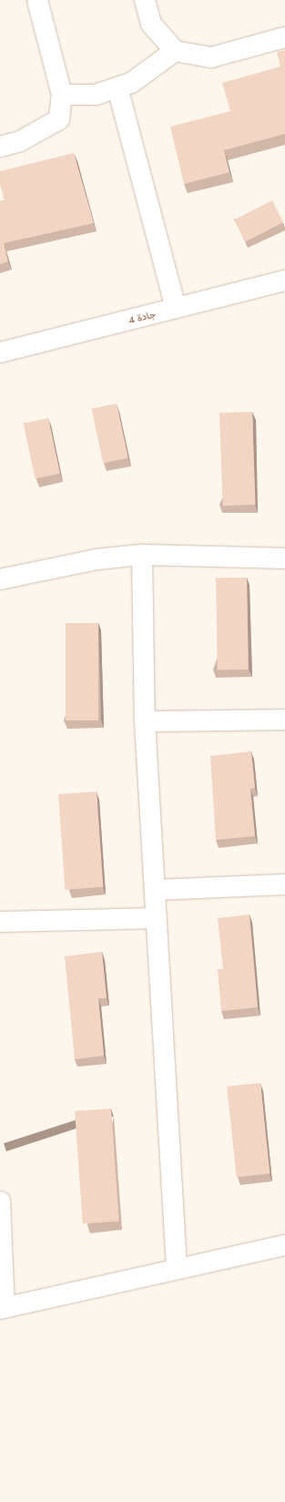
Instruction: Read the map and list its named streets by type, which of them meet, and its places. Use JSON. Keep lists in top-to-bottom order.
{
  "streets": {
    "street": ["جادة 4"]
  }
}
